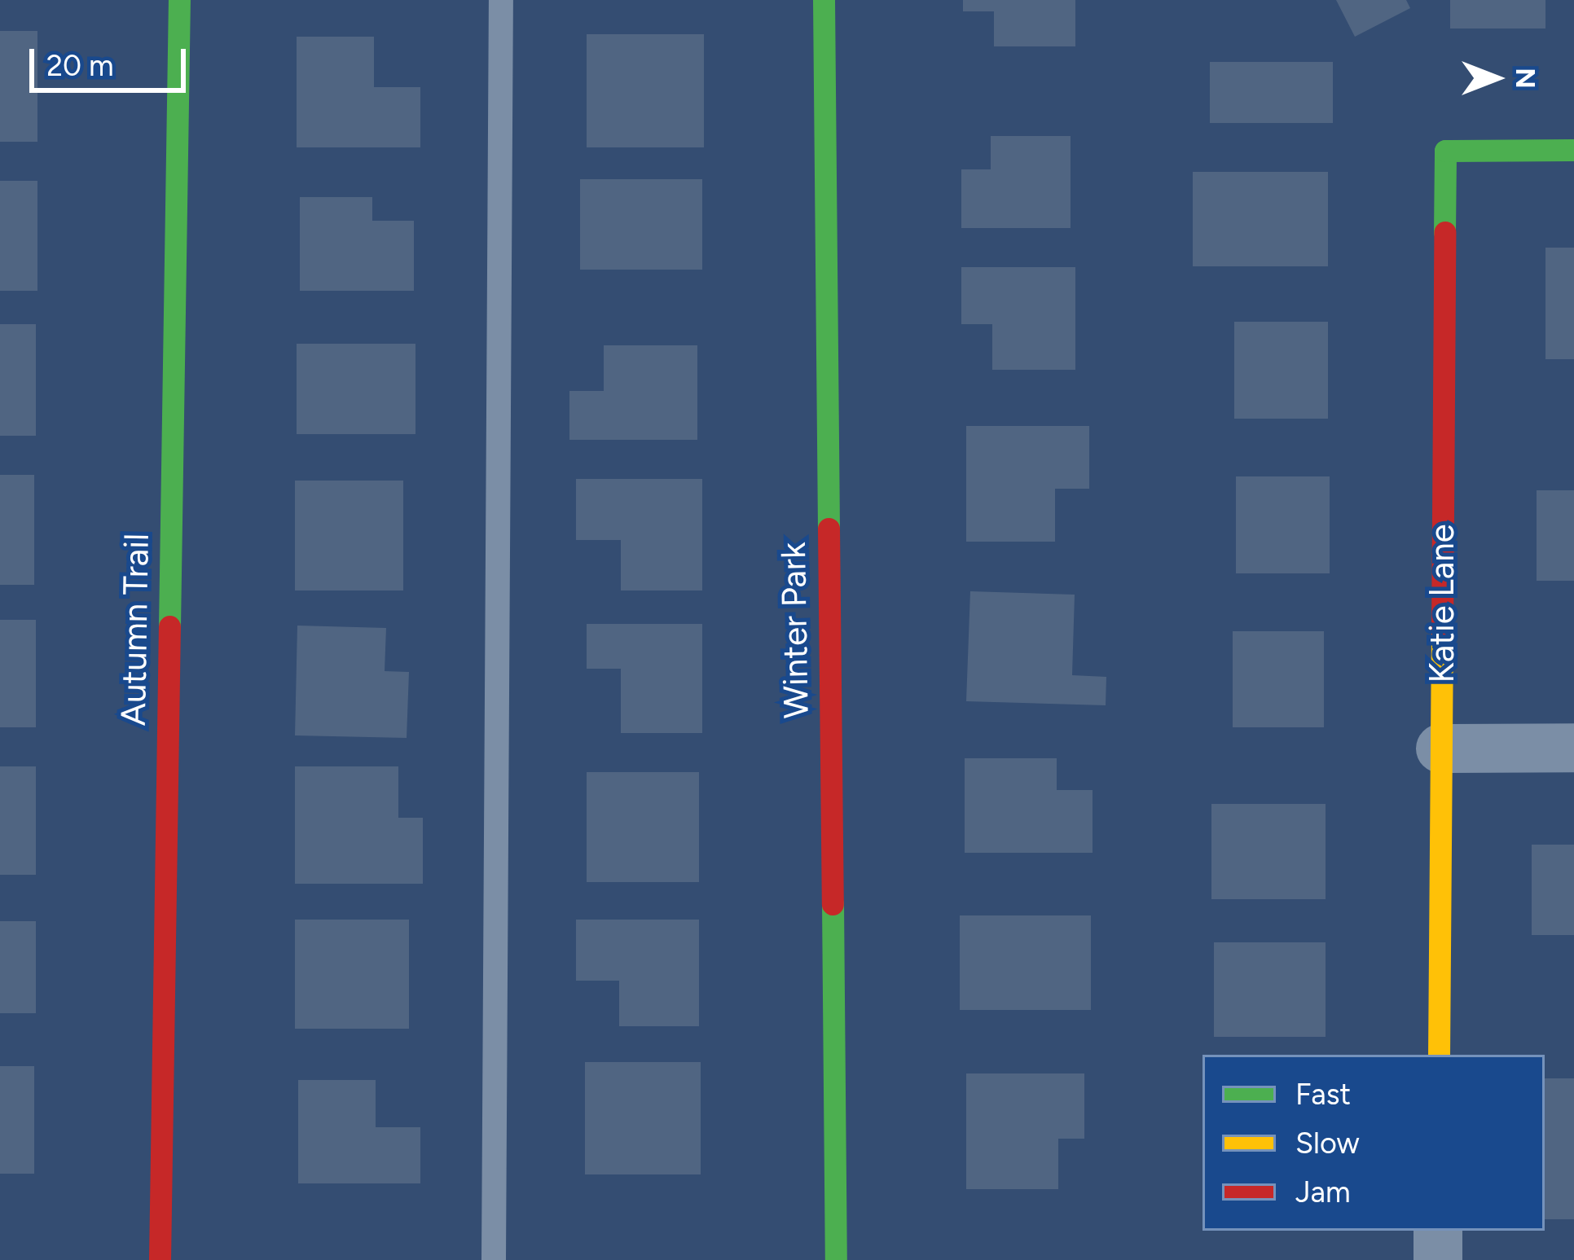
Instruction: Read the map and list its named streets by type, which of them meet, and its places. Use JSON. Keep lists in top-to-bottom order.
{
  "streets": {
    "street": ["Katie Lane", "Autumn Trail", "Winter Park"]
  },
  "legend": ["Fast", "Slow", "Jam"],
  "scale_bar": "20 m",
  "north": "right"
}
